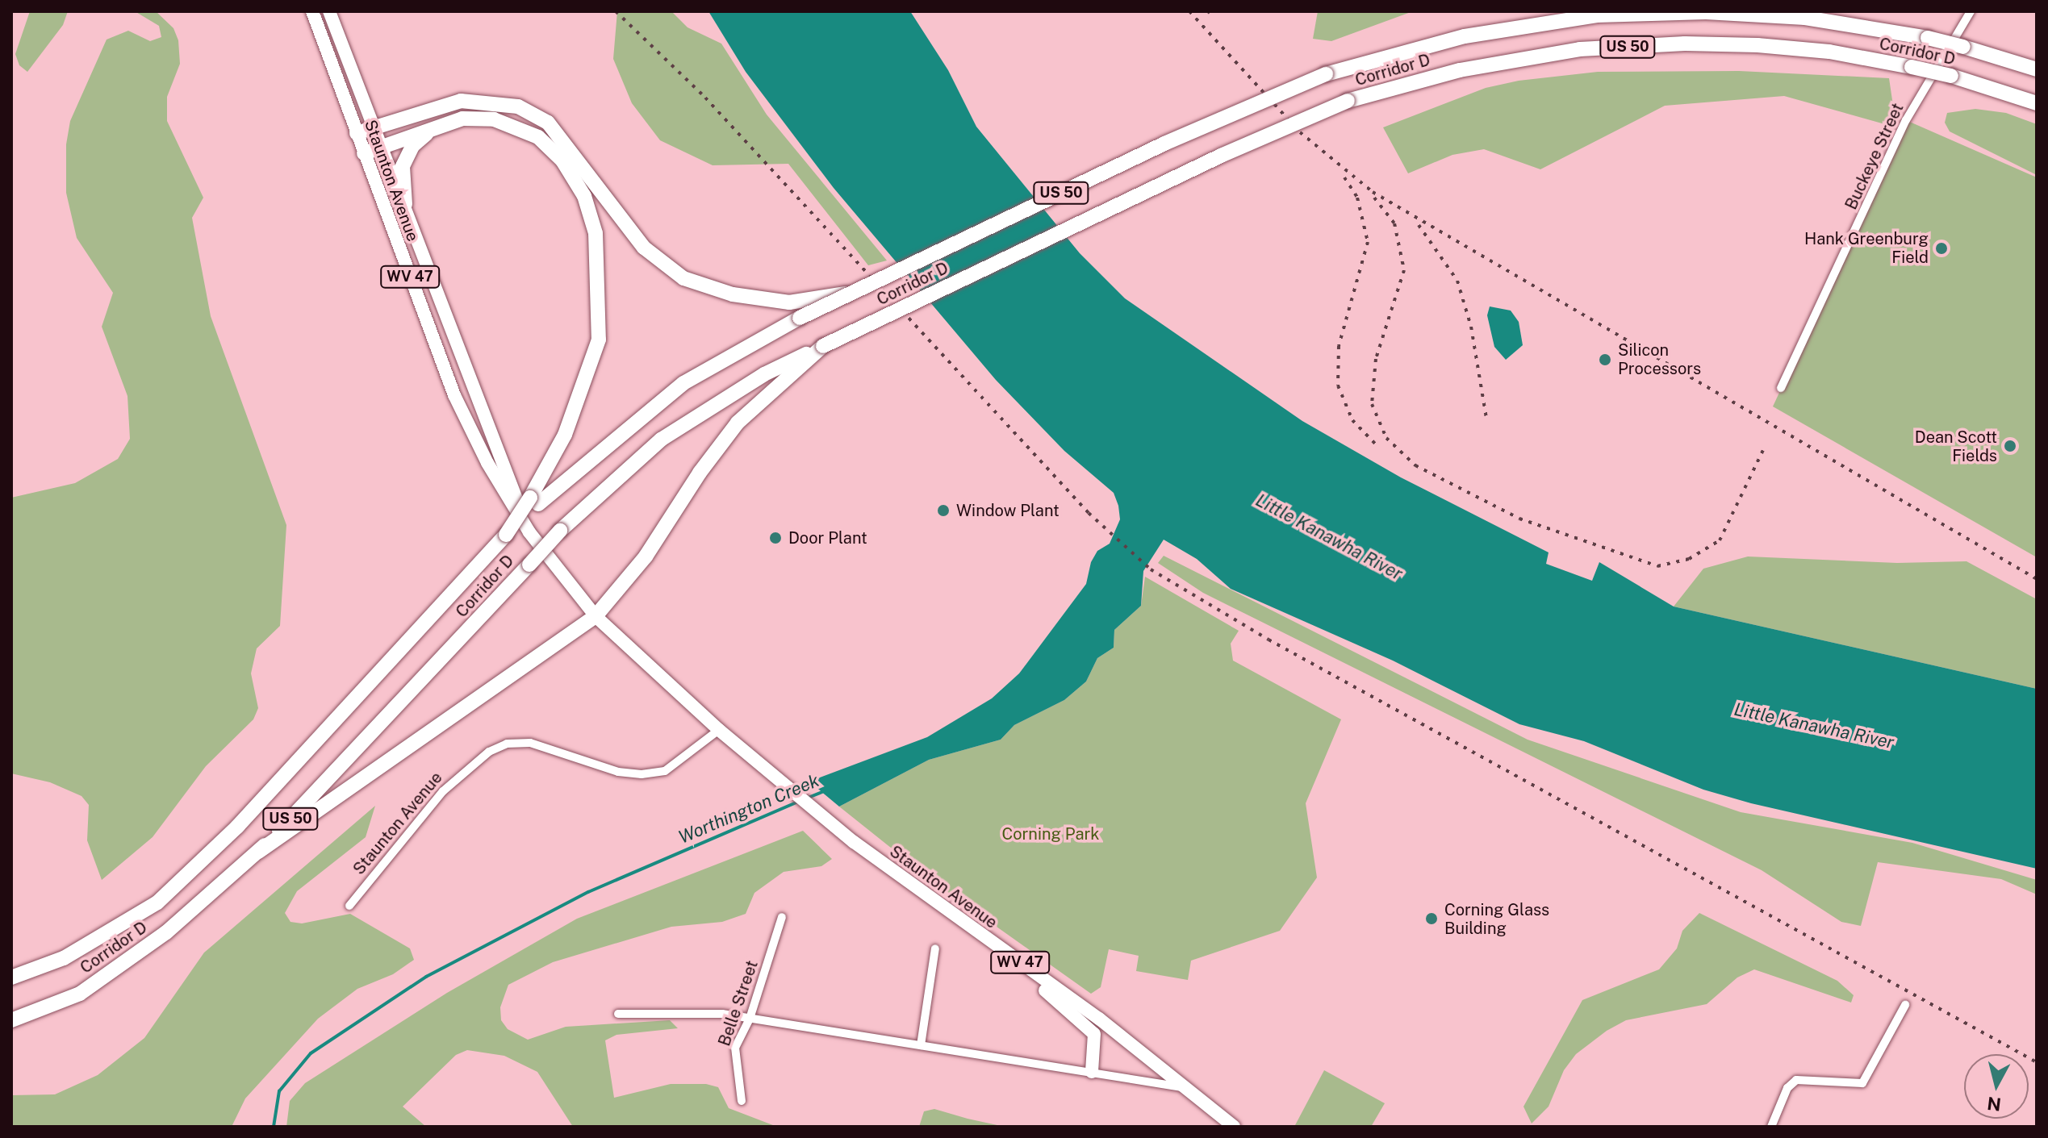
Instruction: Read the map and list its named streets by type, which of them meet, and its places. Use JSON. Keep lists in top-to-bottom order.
{
  "streets": {
    "highway": ["US 50", "Corridor D"],
    "main road": ["Staunton Avenue", "WV 47"],
    "street": ["Buckeye Street", "Belle Street"]
  },
  "crossings": [
    ["Staunton Avenue", "Belle Street"]
  ],
  "water": ["Little Kanawha River", "Worthington Creek"],
  "parks": ["Corning Park"],
  "places": [
    "Hank Greenburg Field",
    "Silicon Processors",
    "Dean Scott Fields",
    "Window Plant",
    "Door Plant",
    "Corning Glass Building"
  ],
  "north": "bottom"
}
